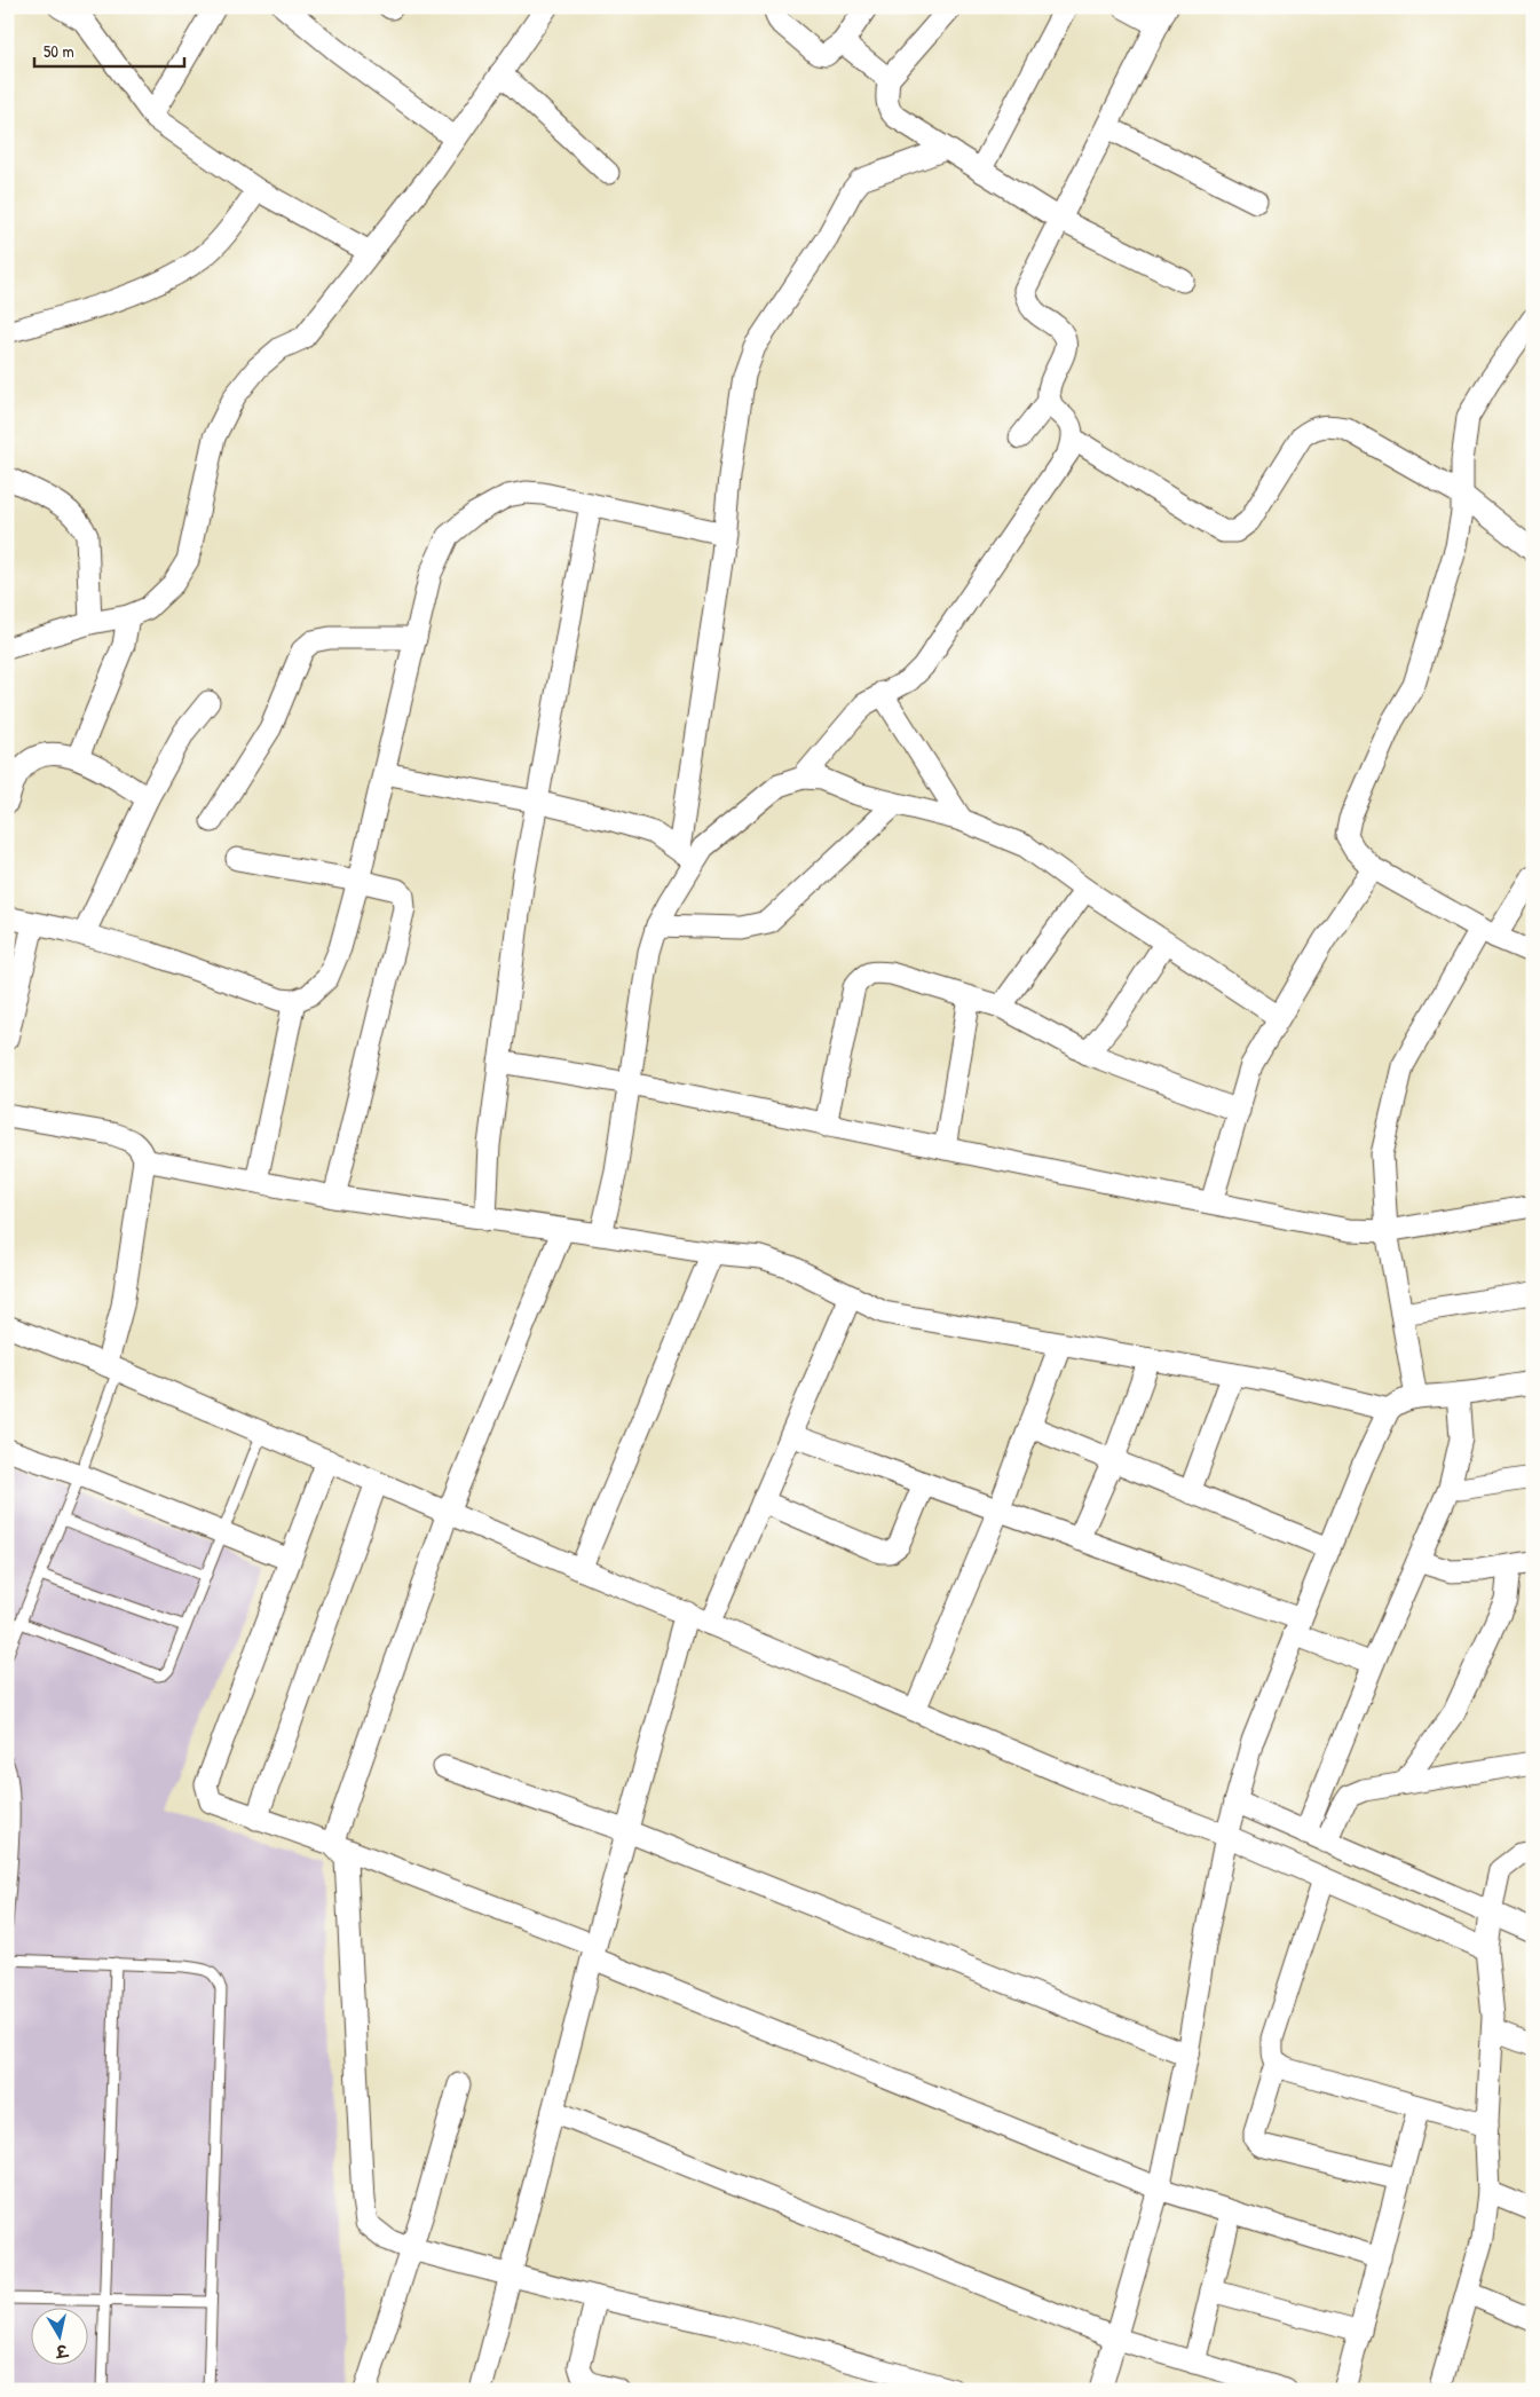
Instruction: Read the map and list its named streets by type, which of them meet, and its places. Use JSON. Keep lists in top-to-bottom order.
{
  "scale_bar": "50 m",
  "north": "bottom"
}
